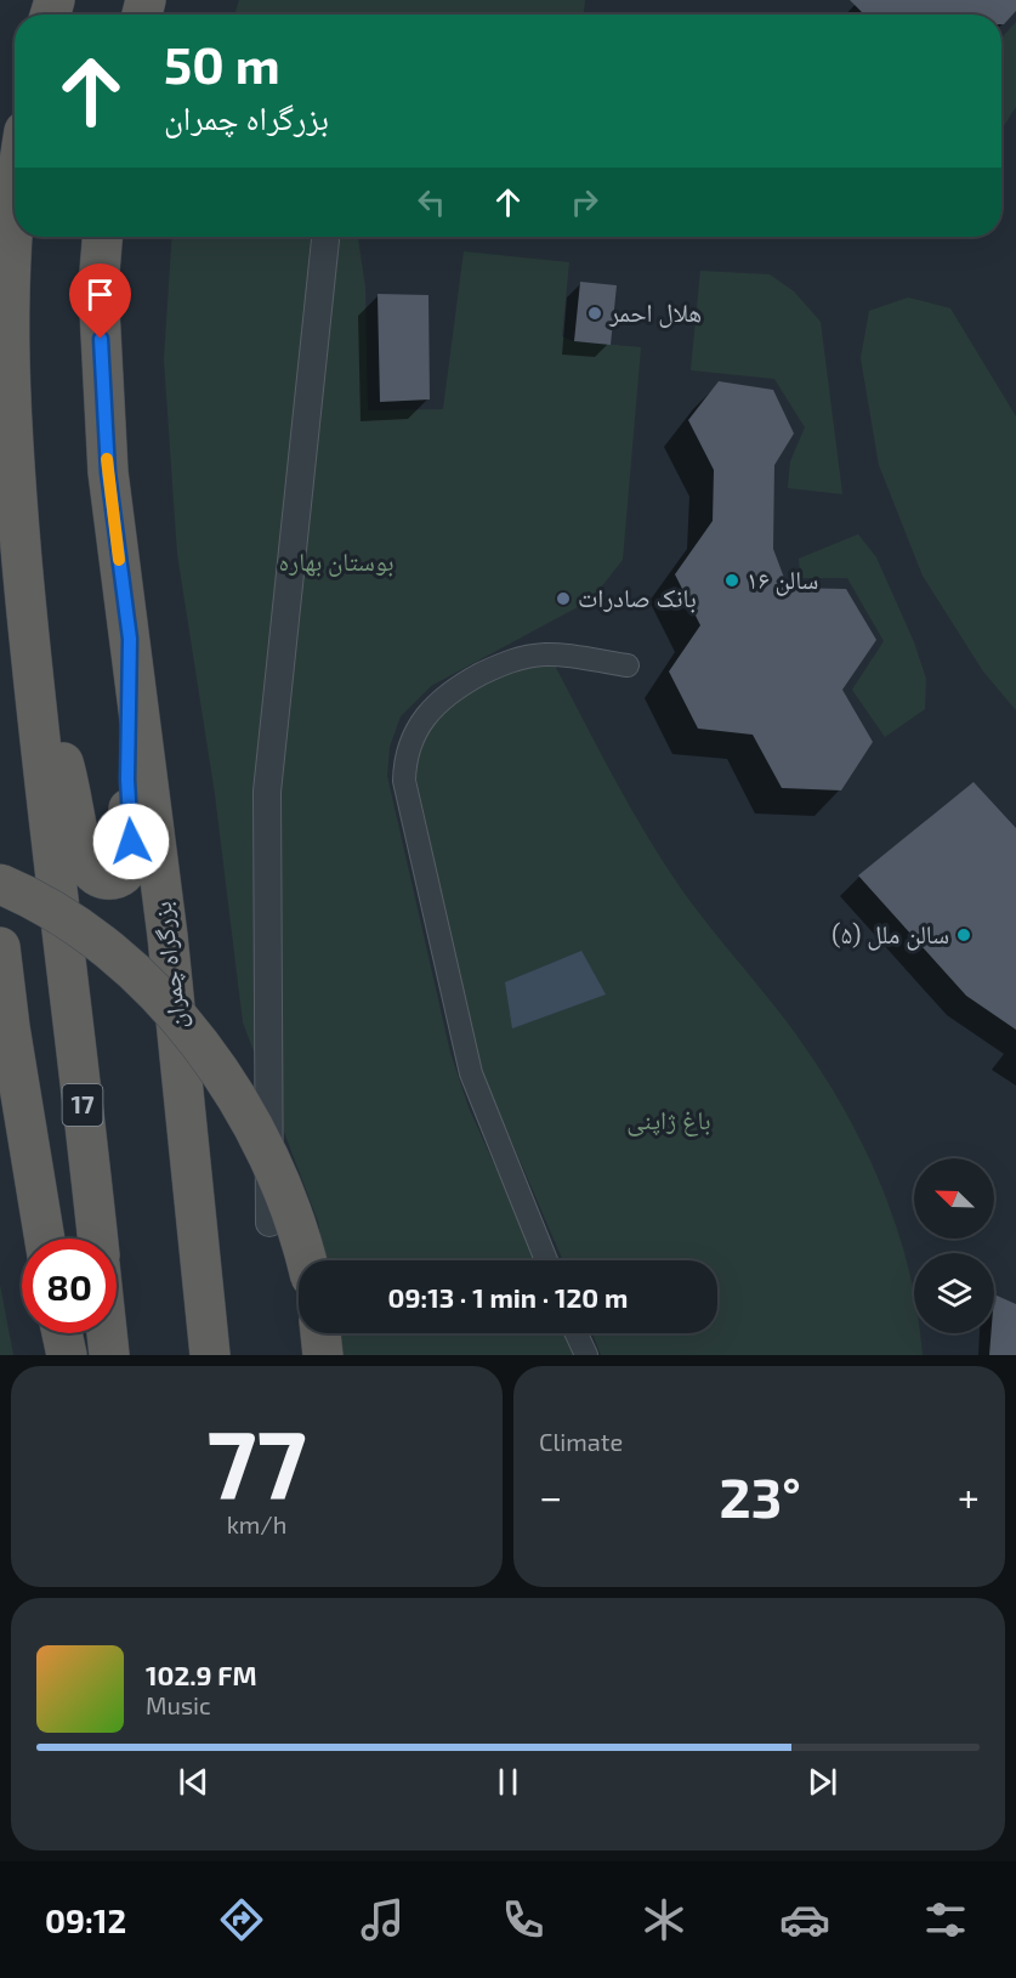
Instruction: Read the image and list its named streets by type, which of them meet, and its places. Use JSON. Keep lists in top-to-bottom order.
{
  "streets": {
    "highway": ["بزرگراه چمران", "17"]
  },
  "parks": ["بوستان بهاره", "باغ ژاپنی"],
  "places": [
    "هلال احمر",
    "سالن ۱۶",
    "بانک صادرات",
    "(۵) سالن ملل"
  ],
  "north": "top left",
  "page": {
    "turn": ["50 m", "بزرگراه چمران"],
    "limit": "80",
    "trip": "09:13 · 1 min · 120 m",
    "tile": [
      ["77", "km/h"],
      "Climate"
    ],
    "heat": ["−", "23°", "+"],
    "song": ["102.9 FM", "Music"],
    "tabs": "09:12"
  }
}
